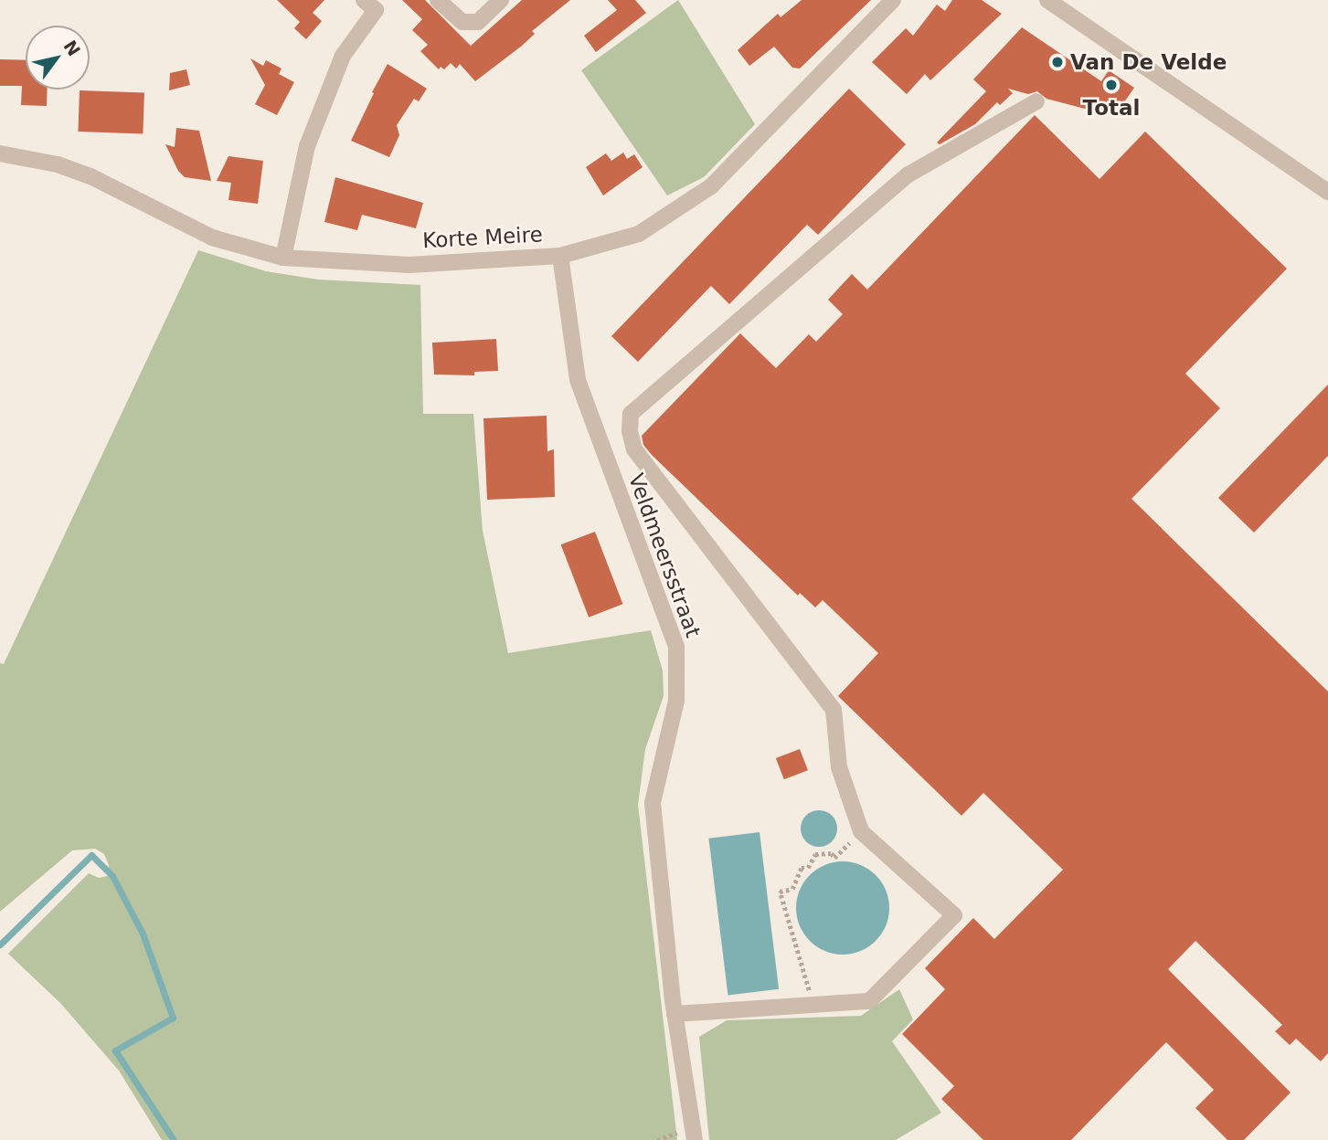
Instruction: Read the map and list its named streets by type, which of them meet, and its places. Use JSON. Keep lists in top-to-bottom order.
{
  "streets": {
    "street": ["Korte Meire", "Veldmeersstraat"]
  },
  "crossings": [
    ["Korte Meire", "Veldmeersstraat"]
  ],
  "places": ["Van De Velde", "Total"],
  "north": "top right"
}
